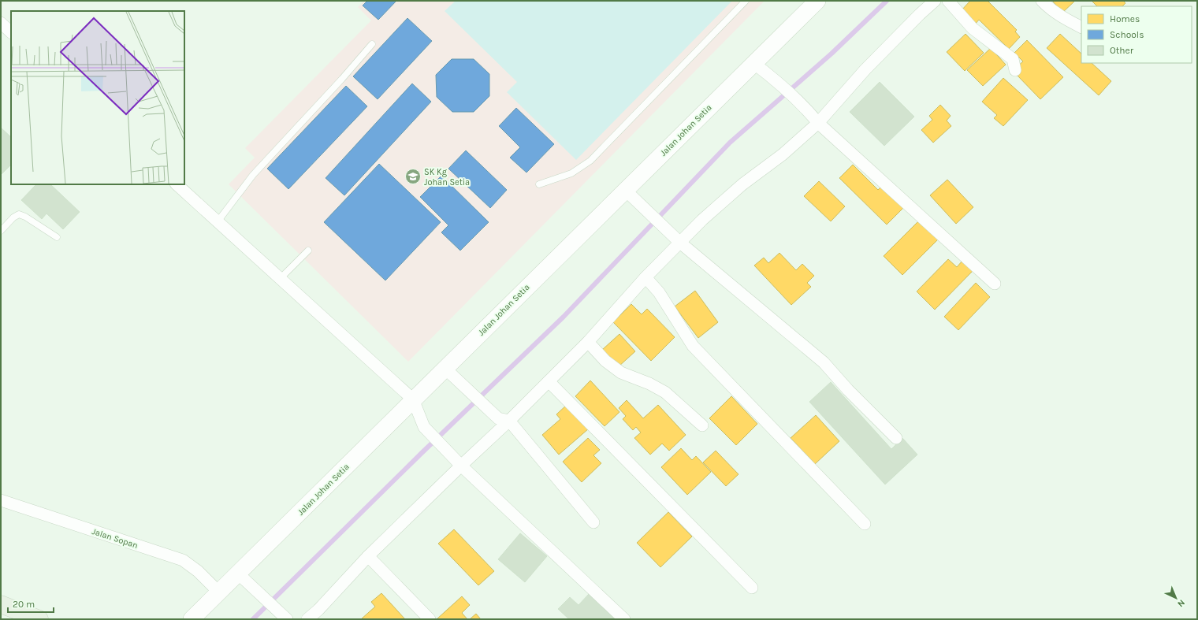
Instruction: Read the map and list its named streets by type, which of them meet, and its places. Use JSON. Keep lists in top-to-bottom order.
{
  "streets": {
    "main road": ["Jalan Johan Setia"],
    "street": ["Jalan Sopan"]
  },
  "crossings": [
    ["Jalan Johan Setia", "Jalan Sopan"]
  ],
  "places": {
    "school or university": ["SK Kg Johan Setia"]
  },
  "legend": ["Homes", "Schools", "Other"],
  "scale_bar": "20 m",
  "north": "bottom right"
}
